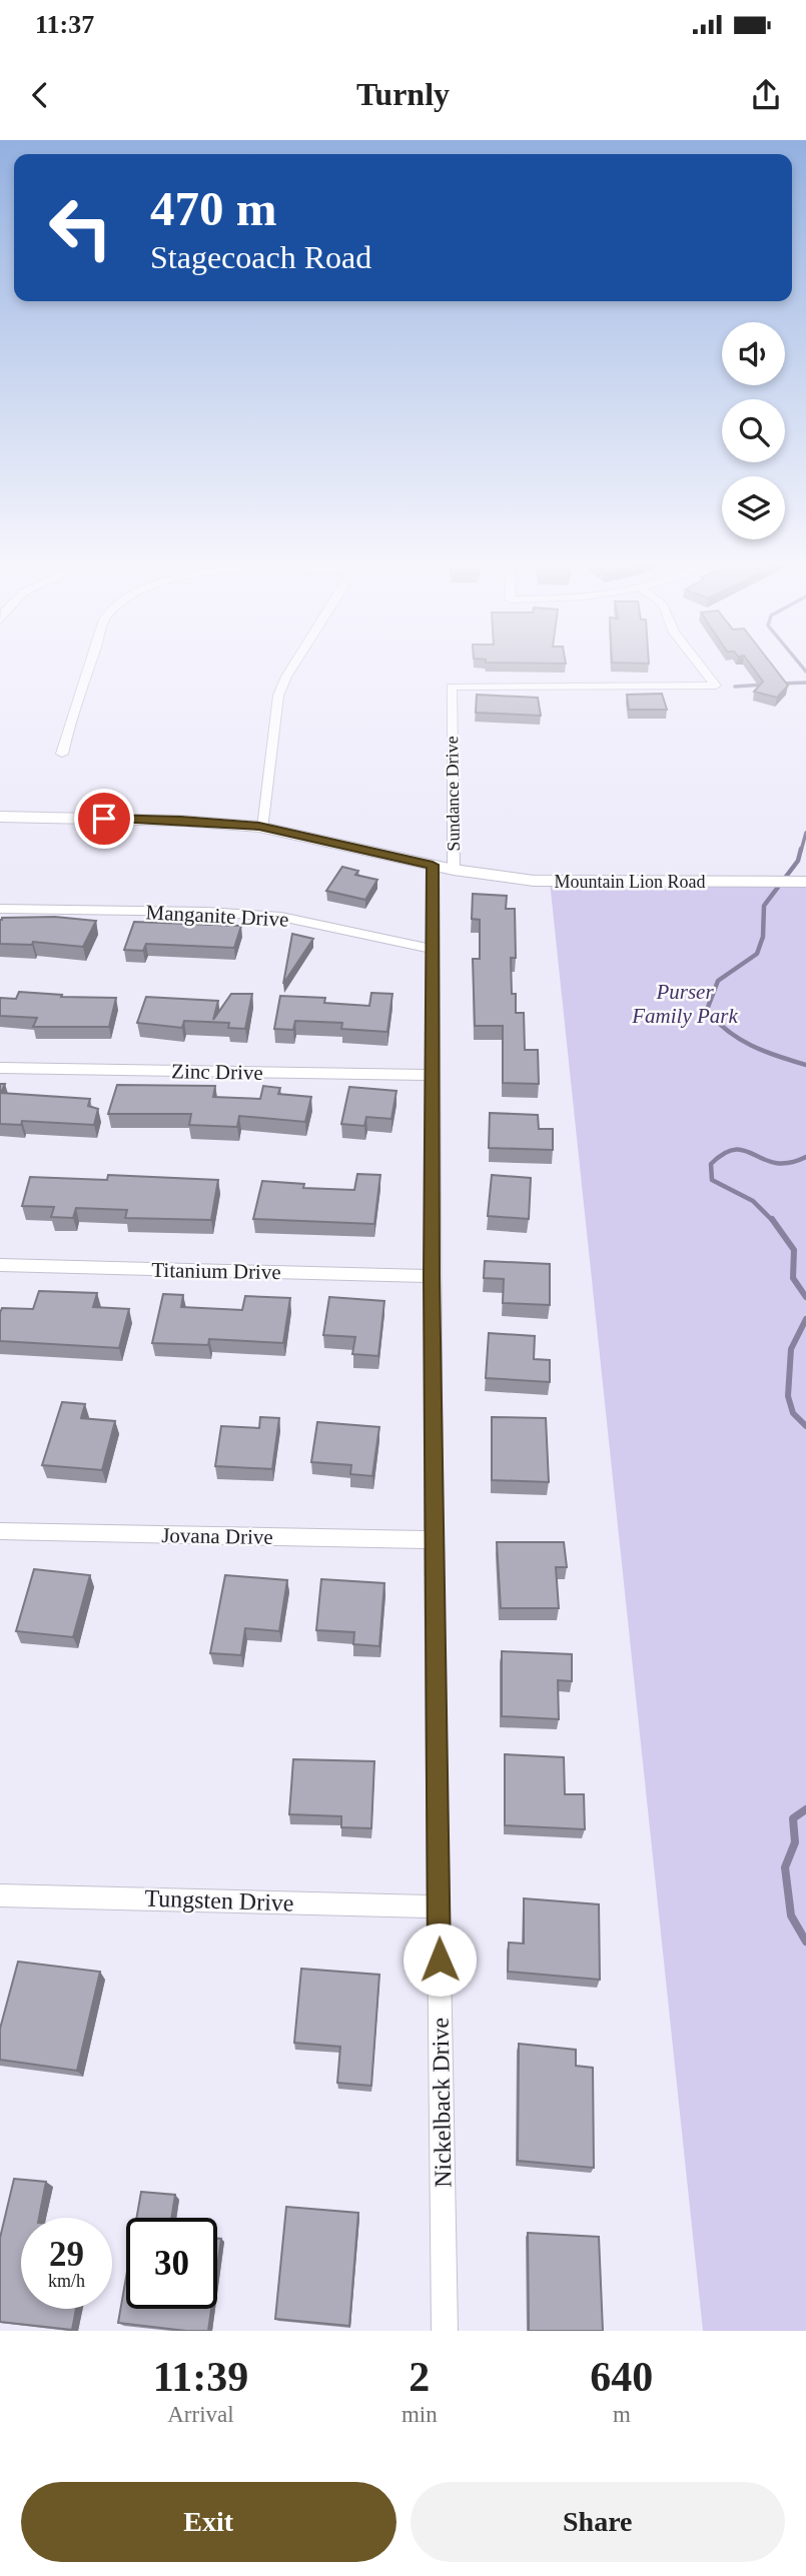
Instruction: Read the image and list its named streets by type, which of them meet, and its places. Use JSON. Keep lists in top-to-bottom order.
{
  "streets": {
    "street": [
      "Sundance Drive",
      "Mountain Lion Road",
      "Manganite Drive",
      "Zinc Drive",
      "Titanium Drive",
      "Jovana Drive",
      "Tungsten Drive",
      "Nickelback Drive"
    ]
  },
  "crossings": [
    ["Sundance Drive", "Mountain Lion Road"],
    ["Mountain Lion Road", "Nickelback Drive"],
    ["Manganite Drive", "Nickelback Drive"],
    ["Zinc Drive", "Nickelback Drive"],
    ["Titanium Drive", "Nickelback Drive"],
    ["Jovana Drive", "Nickelback Drive"],
    ["Tungsten Drive", "Nickelback Drive"]
  ],
  "parks": ["Purser Family Park"],
  "page": {
    "status": "11:37",
    "header": "Turnly",
    "turn": ["470 m", "Stagecoach Road"],
    "speed": "29 km/h",
    "limit": "30",
    "eta": [
      "11:39",
      "Arrival",
      "2",
      "min",
      "640",
      "m"
    ],
    "buttons": ["Exit", "Share"]
  }
}
